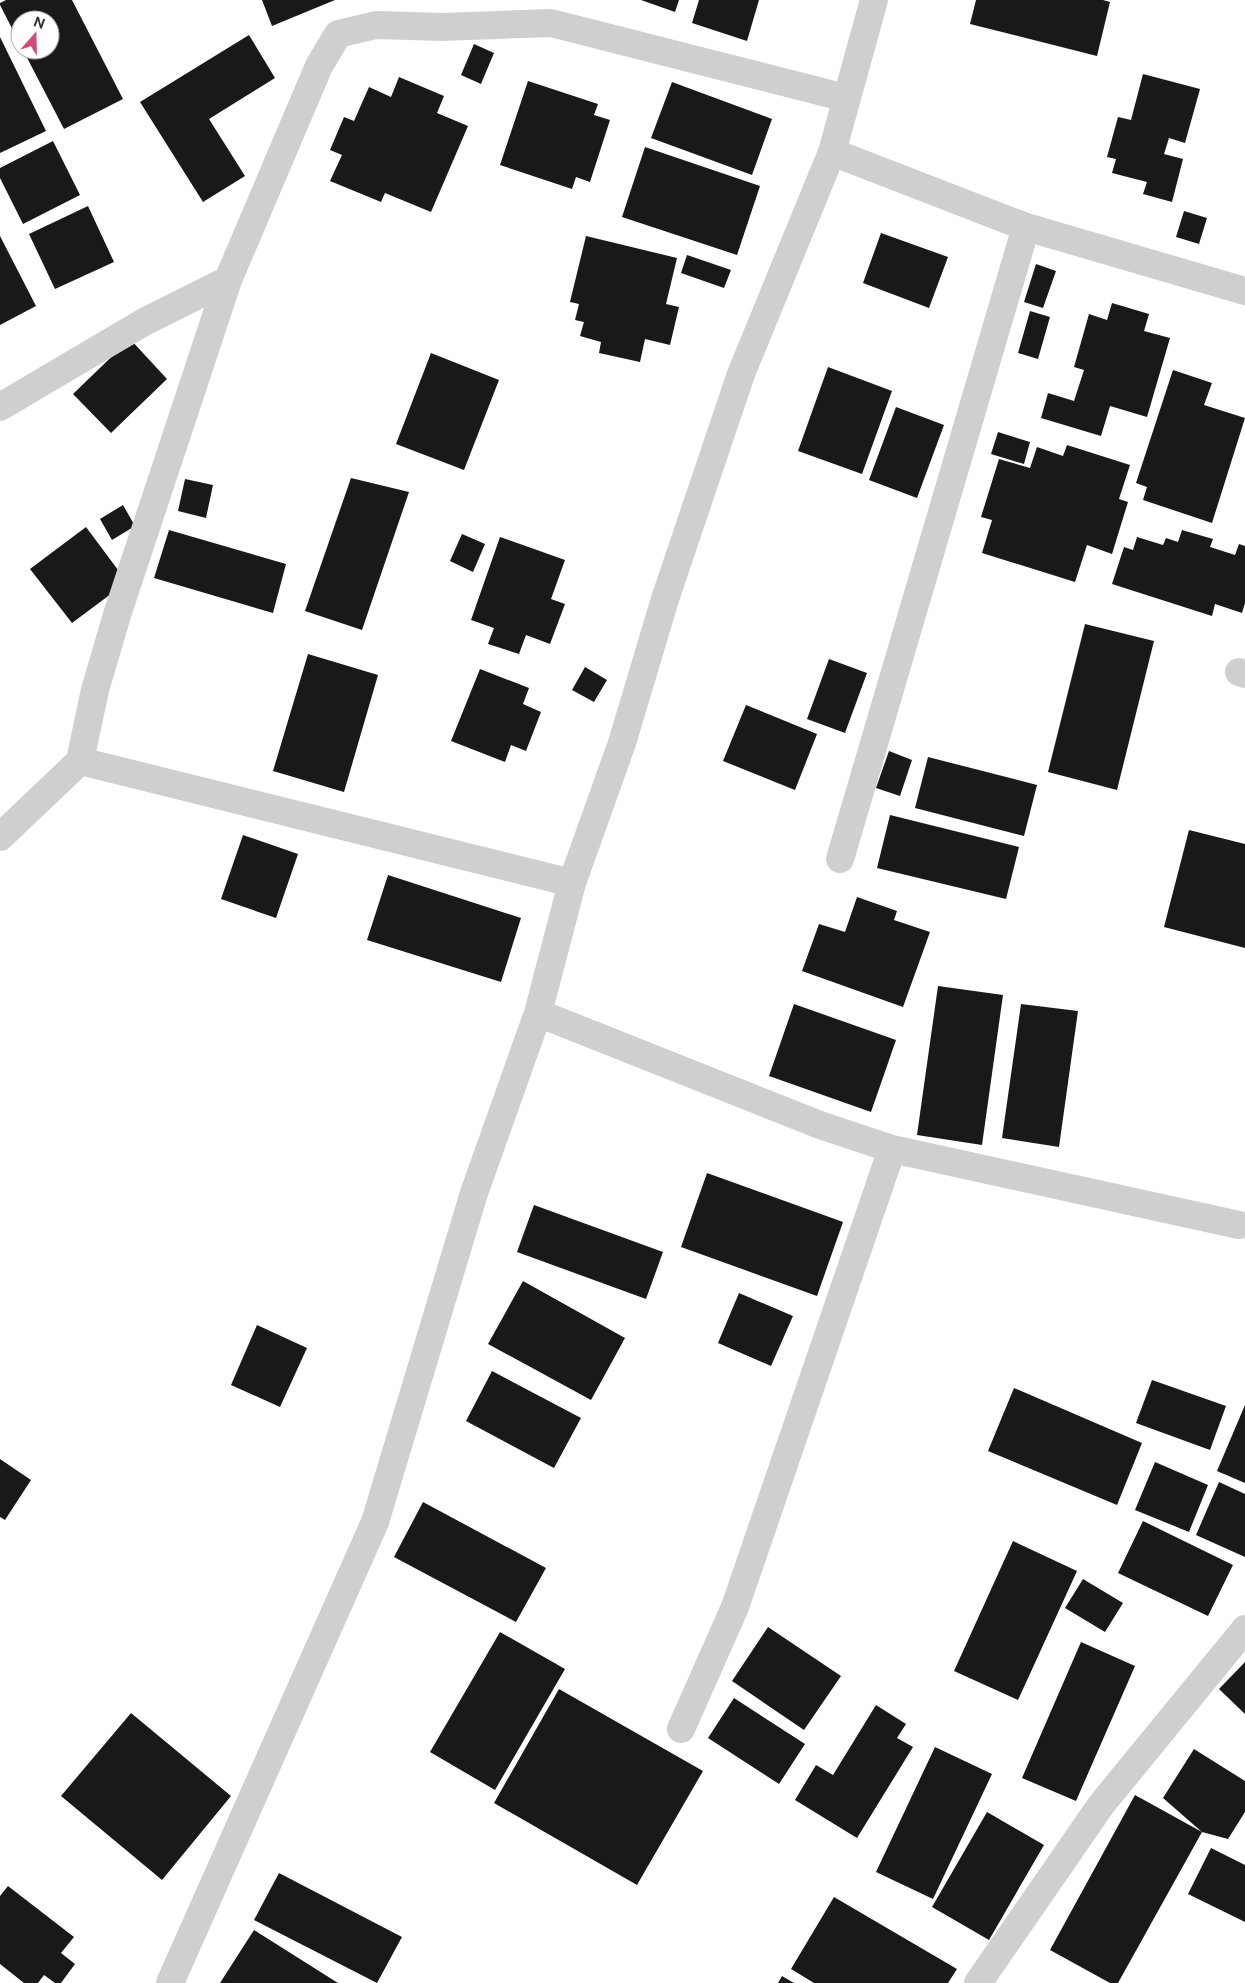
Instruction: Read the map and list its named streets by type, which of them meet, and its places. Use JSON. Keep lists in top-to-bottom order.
{
  "north": "top"
}
